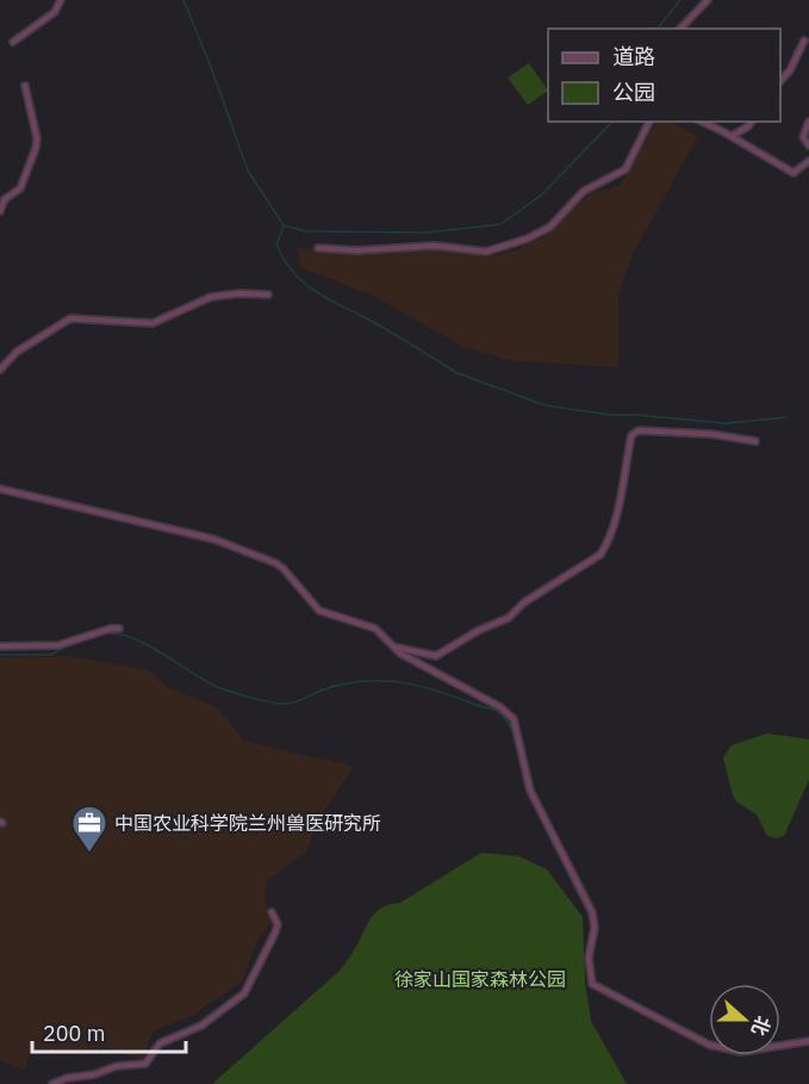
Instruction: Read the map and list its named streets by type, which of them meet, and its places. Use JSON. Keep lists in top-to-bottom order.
{
  "parks": ["徐家山国家森林公园"],
  "places": {
    "office": ["中国农业科学院兰州兽医研究所"]
  },
  "legend": ["道路", "公园"],
  "scale_bar": "200 m",
  "north": "right"
}
